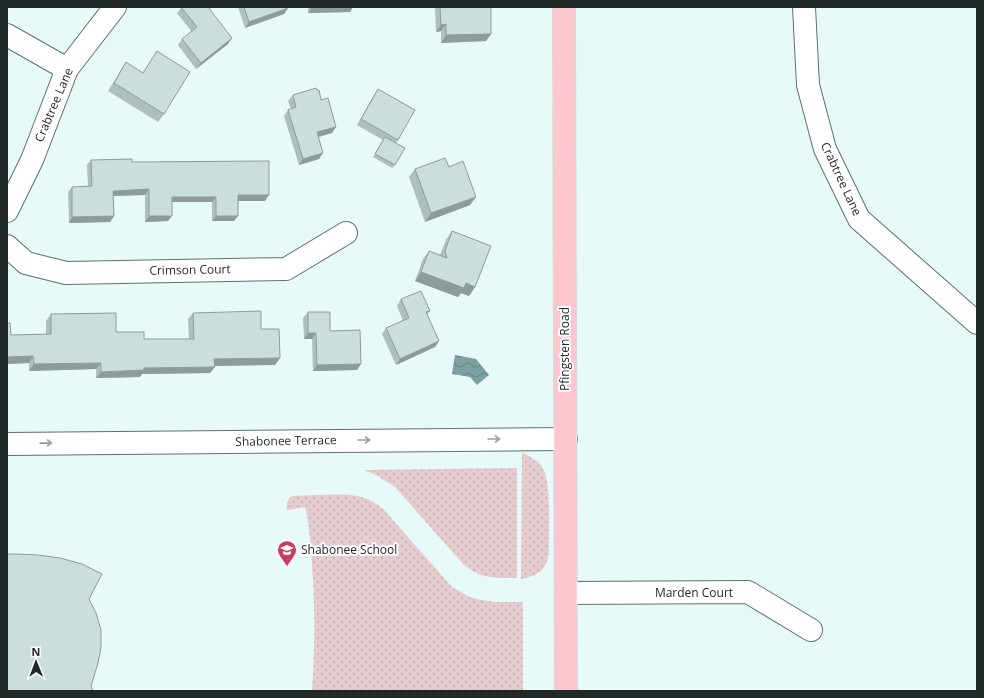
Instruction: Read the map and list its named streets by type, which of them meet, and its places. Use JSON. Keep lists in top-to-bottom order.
{
  "streets": {
    "main road": ["Pfingsten Road"],
    "street": [
      "Crabtree Lane",
      "Crimson Court",
      "Shabonee Terrace",
      "Marden Court"
    ]
  },
  "crossings": [
    ["Pfingsten Road", "Shabonee Terrace"],
    ["Pfingsten Road", "Marden Court"]
  ],
  "one_way": ["Shabonee Terrace"],
  "places": {
    "school or university": ["Shabonee School"]
  },
  "north": "top"
}
